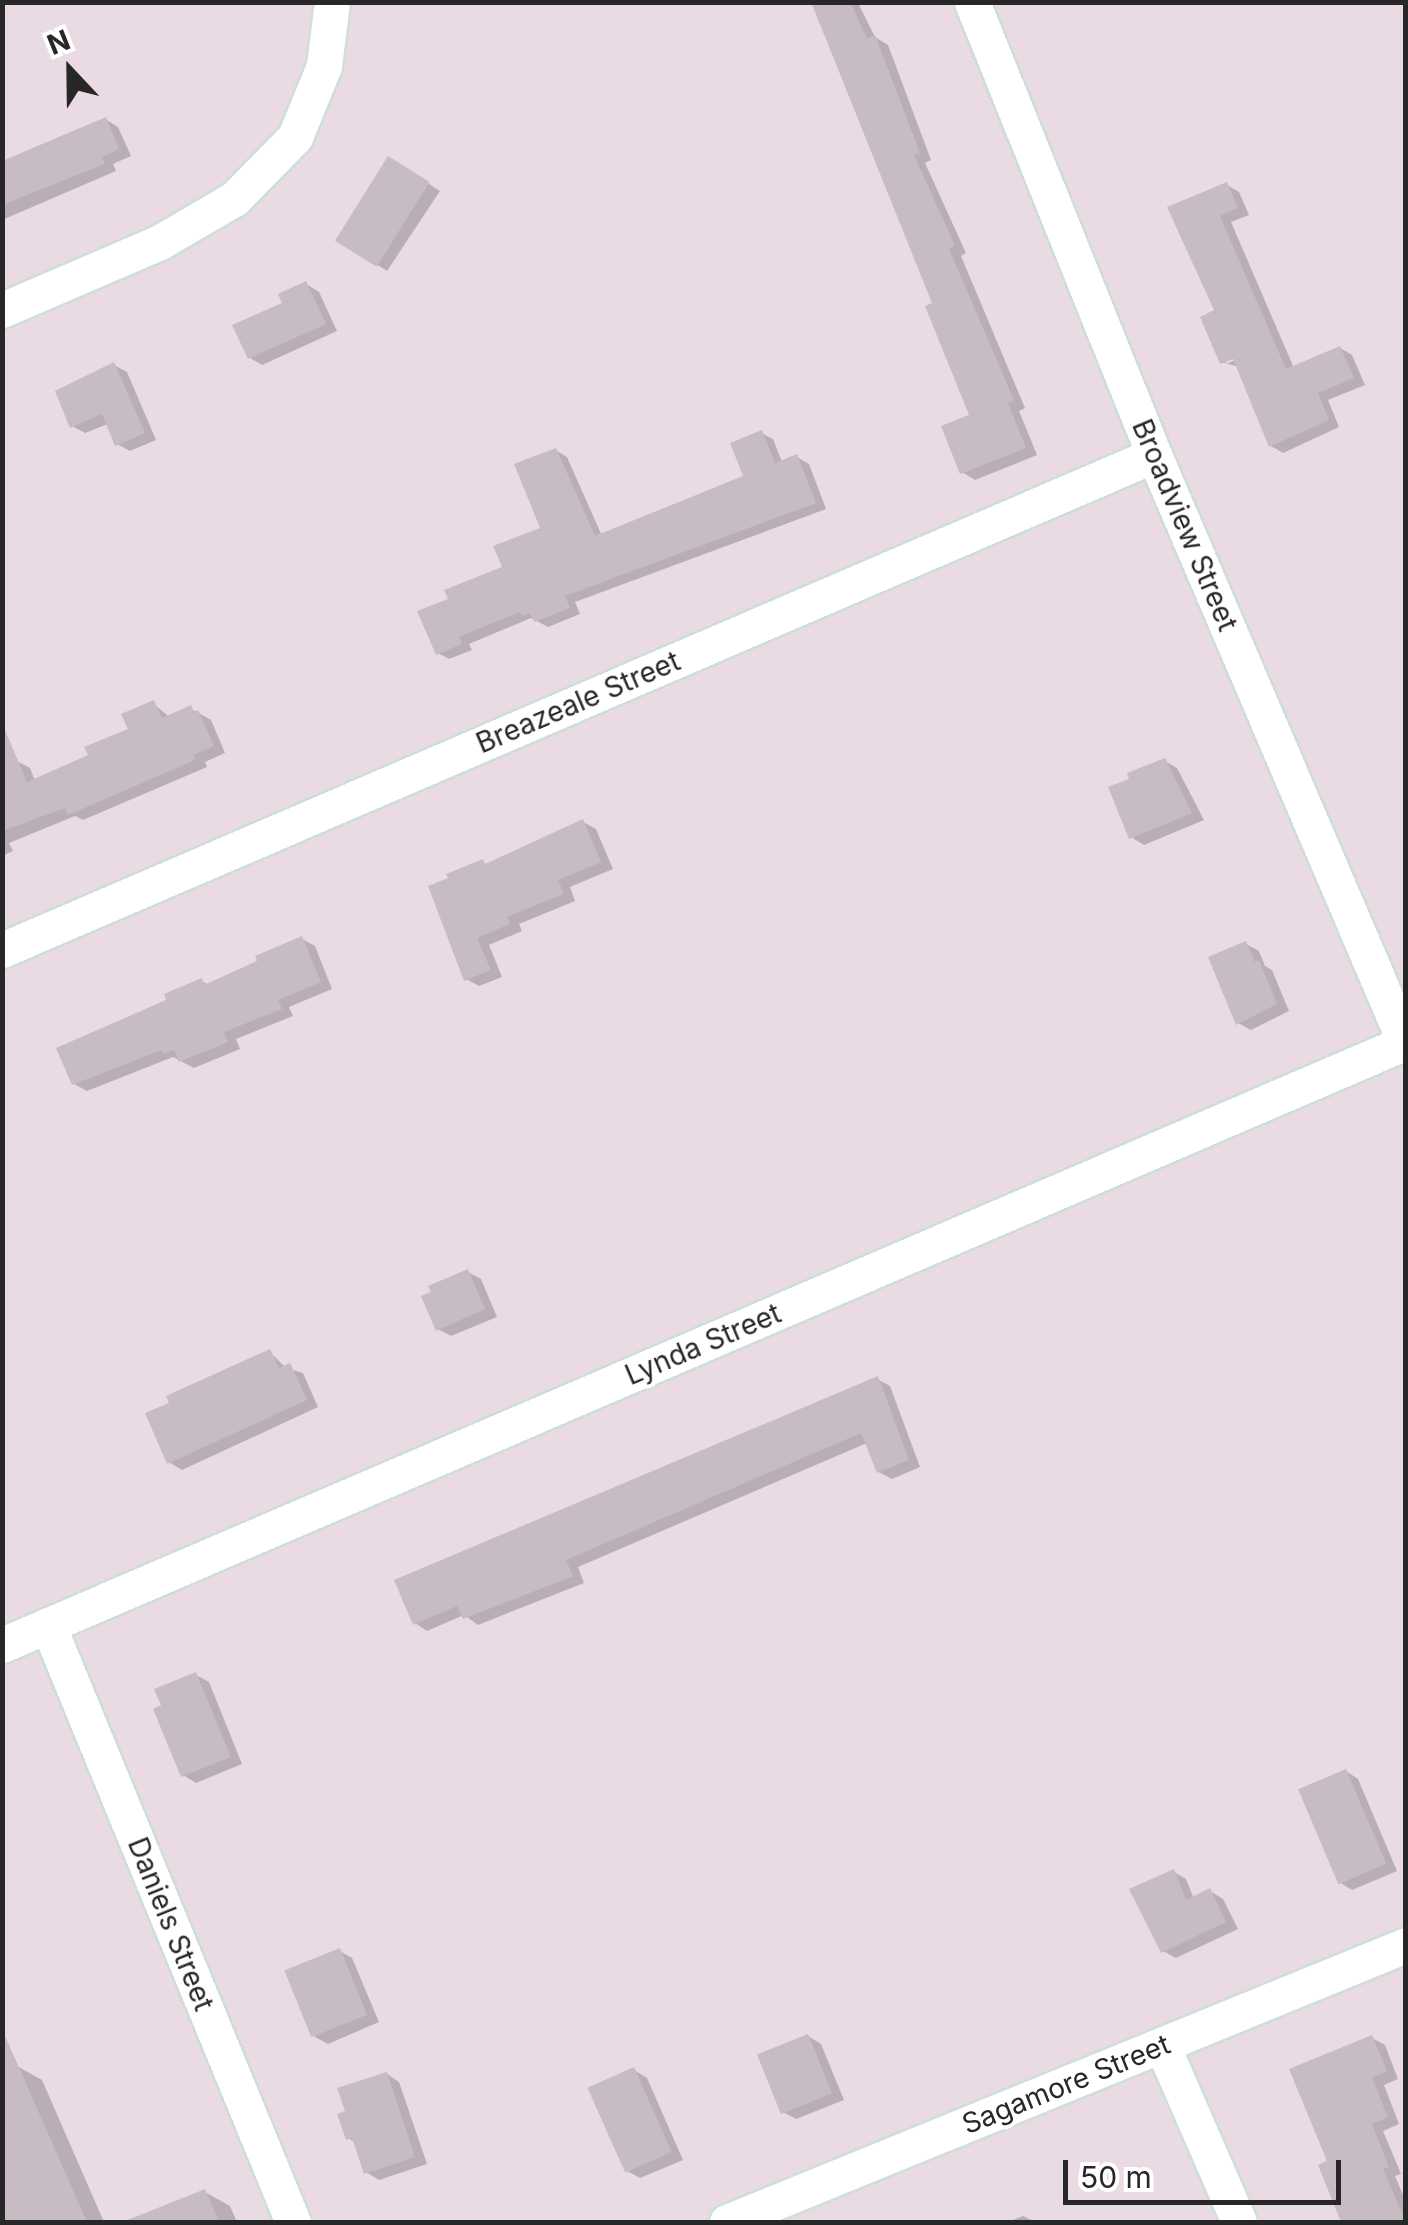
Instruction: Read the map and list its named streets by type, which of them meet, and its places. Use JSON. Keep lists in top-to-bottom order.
{
  "streets": {
    "street": [
      "Broadview Street",
      "Breazeale Street",
      "Lynda Street",
      "Daniels Street",
      "Sagamore Street"
    ]
  },
  "crossings": [
    ["Broadview Street", "Breazeale Street"],
    ["Broadview Street", "Lynda Street"],
    ["Lynda Street", "Daniels Street"]
  ],
  "scale_bar": "50 m",
  "north": "top"
}
